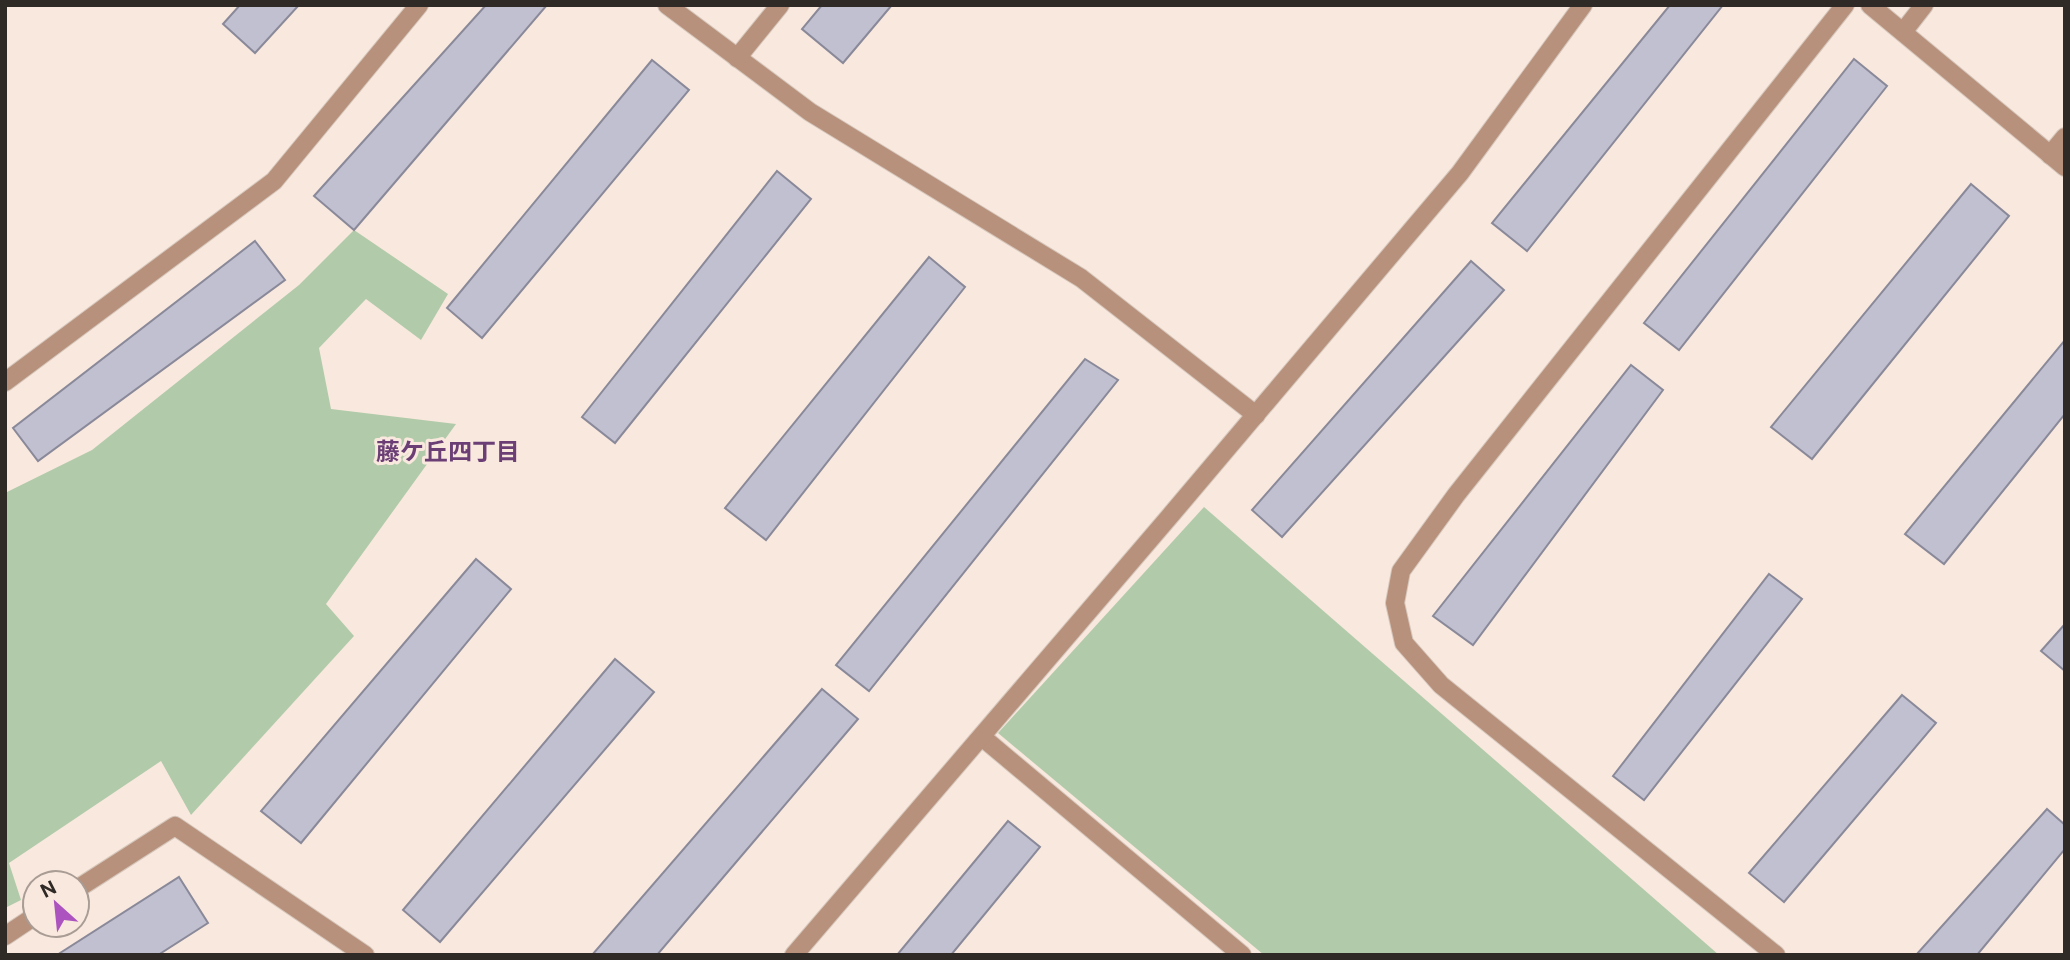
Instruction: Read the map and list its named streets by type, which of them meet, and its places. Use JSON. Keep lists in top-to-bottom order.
{
  "districts": ["藤ケ丘四丁目"],
  "north": "top left"
}
